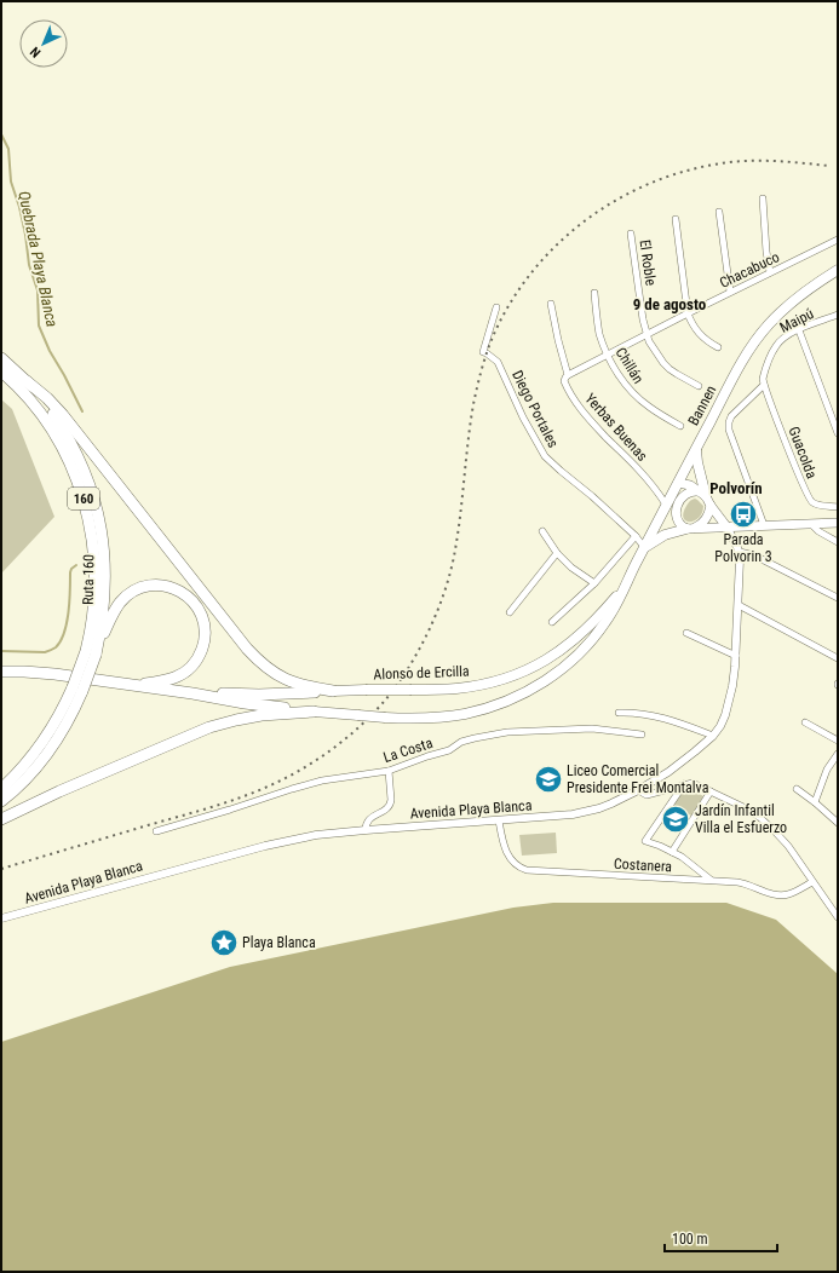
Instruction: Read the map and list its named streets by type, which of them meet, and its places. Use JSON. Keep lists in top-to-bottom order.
{
  "streets": {
    "highway": ["160", "Ruta 160"],
    "main road": ["Bannen", "Alonso de Ercilla"],
    "street": [
      "El Roble",
      "Chacabuco",
      "Maipú",
      "Chillán",
      "Diego Portales",
      "Yerbas Buenas",
      "Guacolda",
      "La Costa",
      "Avenida Playa Blanca",
      "Costanera"
    ]
  },
  "crossings": [
    ["El Roble", "Chacabuco"],
    ["Chacabuco", "Chillán"],
    ["Chacabuco", "Yerbas Buenas"],
    ["Maipú", "Guacolda"],
    ["Bannen", "Diego Portales"],
    ["Bannen", "Yerbas Buenas"],
    ["Bannen", "Alonso de Ercilla"],
    ["Avenida Playa Blanca", "Costanera"]
  ],
  "districts": ["9 de agosto", "Polvorín"],
  "water": ["Quebrada Playa Blanca"],
  "places": {
    "bus stop": ["Parada Polvorin 3"],
    "school or university": ["Liceo Comercial Presidente Frei Montalva", "Jardín Infantil Villa el Esfuerzo"],
    "place": ["Playa Blanca"]
  },
  "scale_bar": "100 m",
  "north": "bottom left"
}
